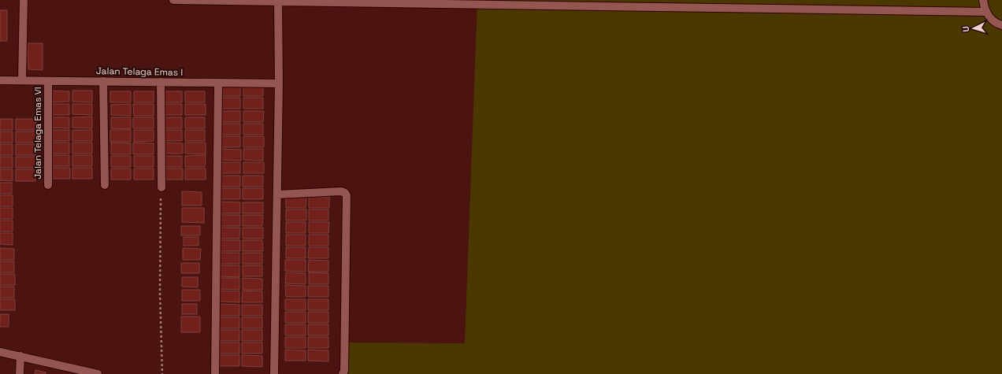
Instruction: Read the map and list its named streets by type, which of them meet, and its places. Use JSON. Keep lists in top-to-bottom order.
{
  "streets": {
    "street": ["Jalan Telaga Emas I", "Jalan Telaga Emas VI"]
  },
  "crossings": [
    ["Jalan Telaga Emas I", "Jalan Telaga Emas VI"]
  ],
  "north": "left"
}
